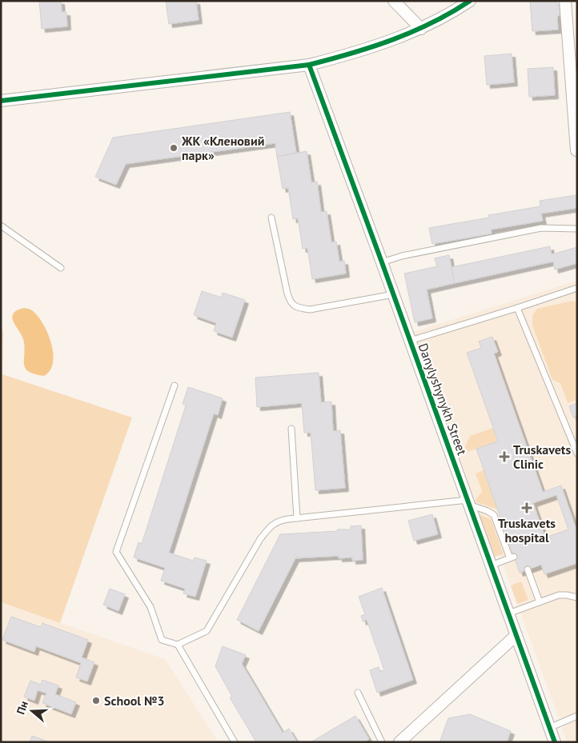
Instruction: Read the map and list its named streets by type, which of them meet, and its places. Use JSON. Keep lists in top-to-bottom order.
{
  "streets": {
    "street": ["Danylyshynykh Street"]
  },
  "places": {
    "other": ["ЖК «Кленовий парк»", "School №3"],
    "health": ["Truskavets Clinic", "Truskavets hospital"]
  },
  "north": "left"
}
